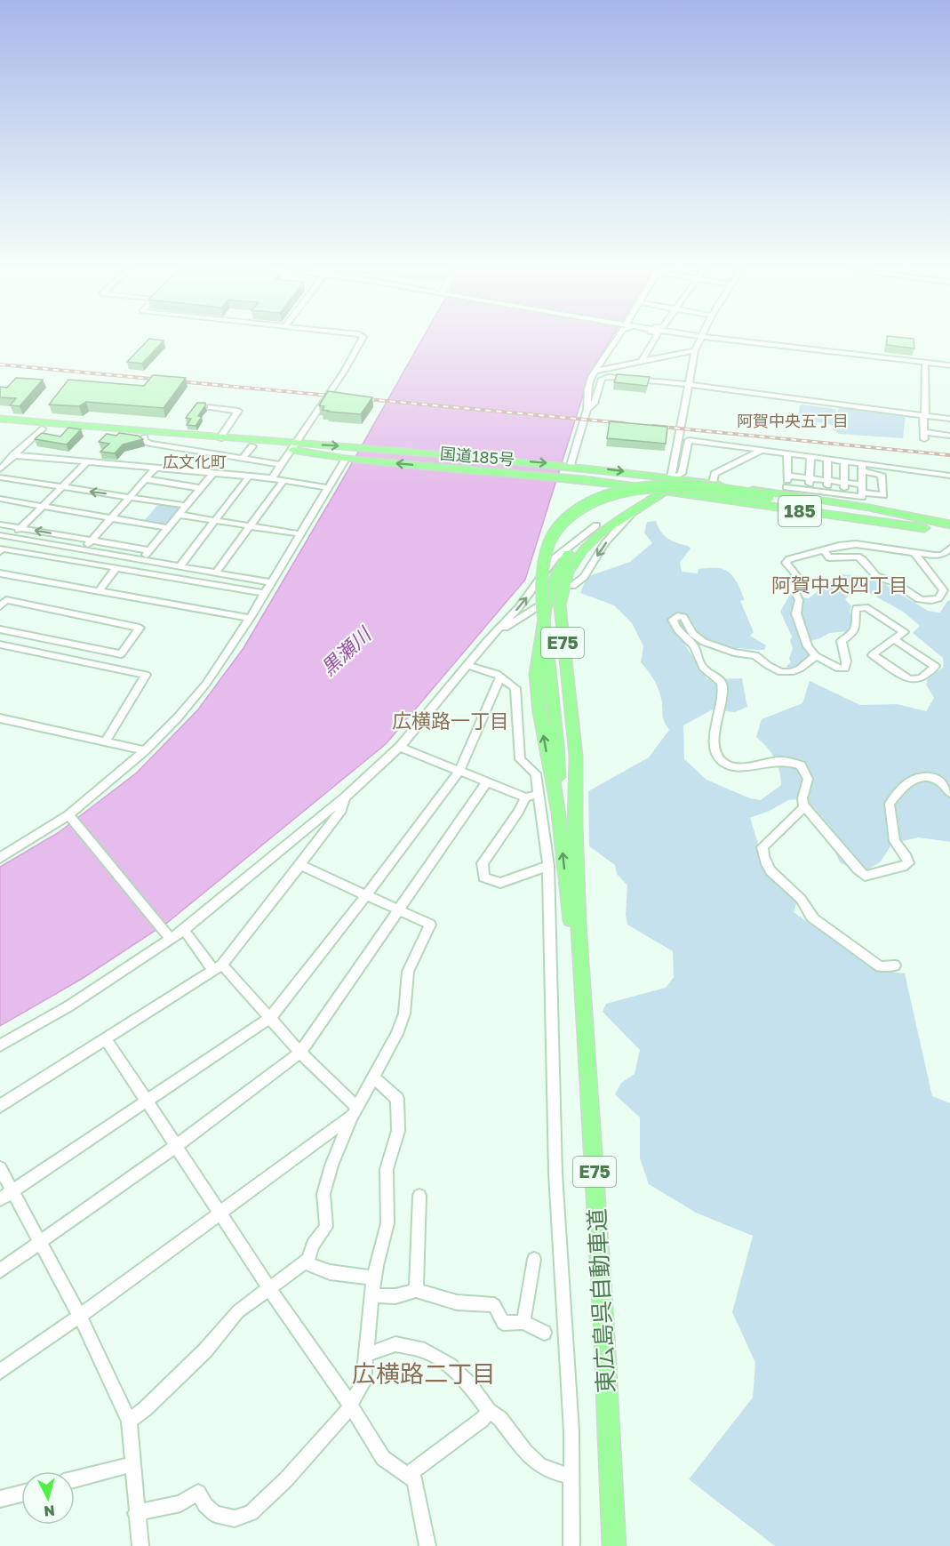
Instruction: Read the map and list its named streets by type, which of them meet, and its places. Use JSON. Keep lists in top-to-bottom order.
{
  "streets": {
    "highway": [
      "国道185号",
      "185",
      "E75",
      "東広島呉自動車道"
    ]
  },
  "crossings": [
    ["国道185号", "E75"],
    ["E75", "東広島呉自動車道"]
  ],
  "districts": [
    "阿賀中央五丁目",
    "広文化町",
    "阿賀中央四丁目",
    "広横路一丁目",
    "広横路二丁目"
  ],
  "water": ["黒瀬川"],
  "north": "bottom"
}
